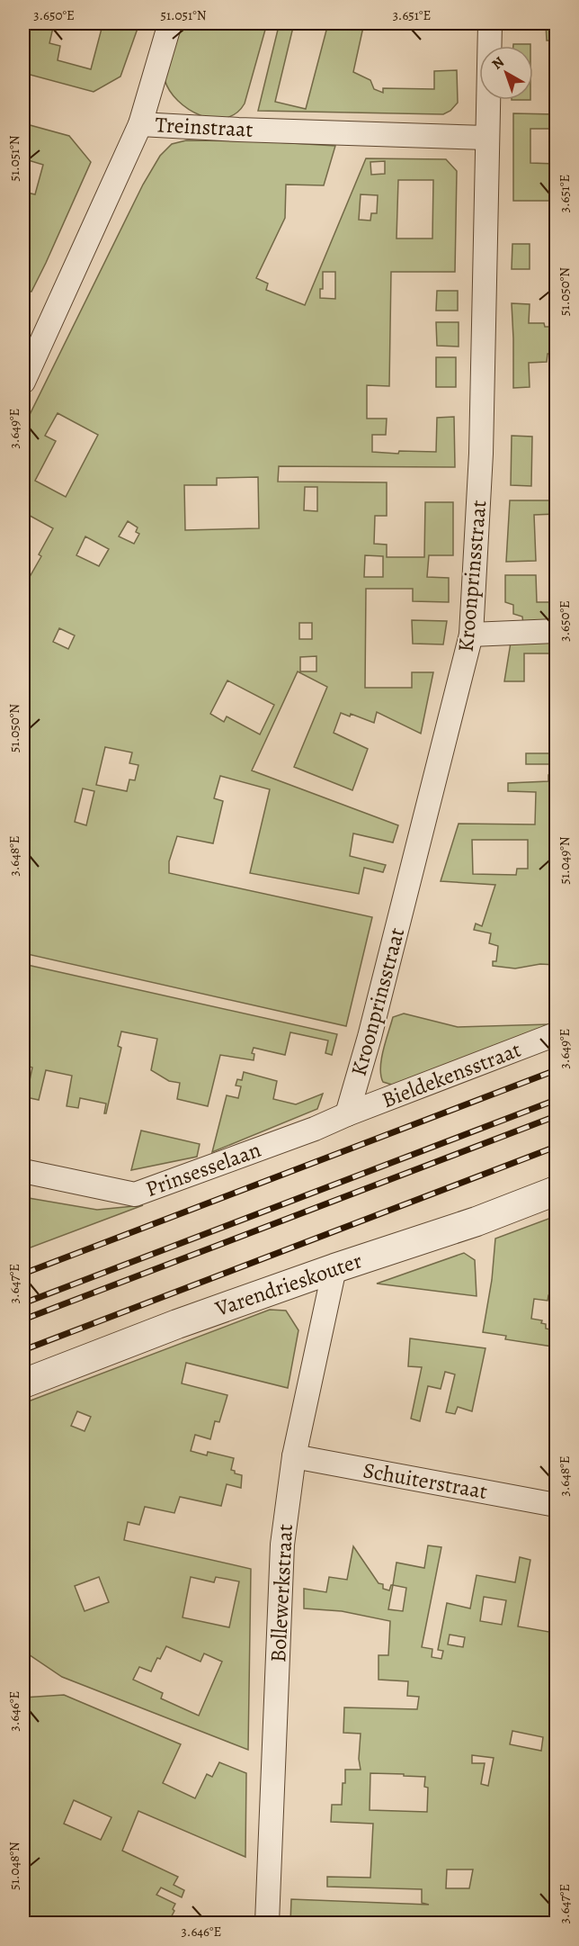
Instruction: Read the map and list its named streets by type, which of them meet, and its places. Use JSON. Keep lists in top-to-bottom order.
{
  "streets": {
    "street": [
      "Treinstraat",
      "Kroonprinsstraat",
      "Bieldekensstraat",
      "Prinsesselaan",
      "Varendrieskouter",
      "Schuiterstraat",
      "Bollewerkstraat"
    ]
  },
  "crossings": [
    ["Treinstraat", "Kroonprinsstraat"],
    ["Kroonprinsstraat", "Bieldekensstraat"],
    ["Kroonprinsstraat", "Prinsesselaan"],
    ["Bieldekensstraat", "Prinsesselaan"],
    ["Varendrieskouter", "Bollewerkstraat"],
    ["Schuiterstraat", "Bollewerkstraat"]
  ],
  "north": "top left",
  "coordinates": [
    "3.650°E",
    "51.051°N",
    "3.651°E",
    "51.050°N",
    "3.649°E",
    "3.648°E",
    "51.049°N",
    "3.647°E",
    "3.646°E",
    "51.048°N"
  ]
}
